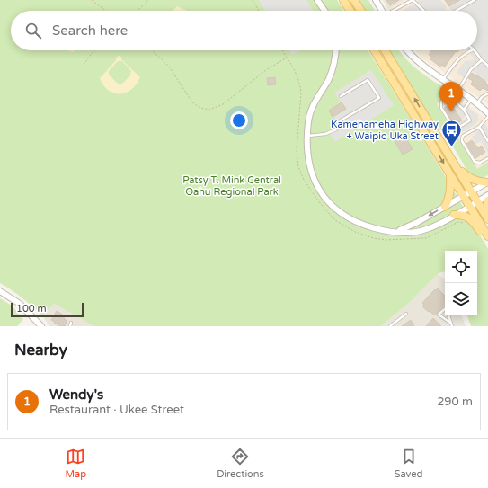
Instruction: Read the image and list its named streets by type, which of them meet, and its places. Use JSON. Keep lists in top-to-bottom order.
{
  "parks": ["Patsy T. Mink Central Oahu Regional Park"],
  "places": {
    "bus stop": ["Kamehameha Highway + Waipio Uka Street"]
  },
  "scale_bar": "100 m",
  "page": {
    "search": "Search here",
    "pins": "1",
    "scale": "100 m",
    "heading": "Nearby",
    "list": [
      {
        "mark": "1",
        "name": "Wendy's",
        "note": "Restaurant · Ukee Street",
        "value": "290 m"
      }
    ],
    "nav": ["Map", "Directions", "Saved"]
  }
}
